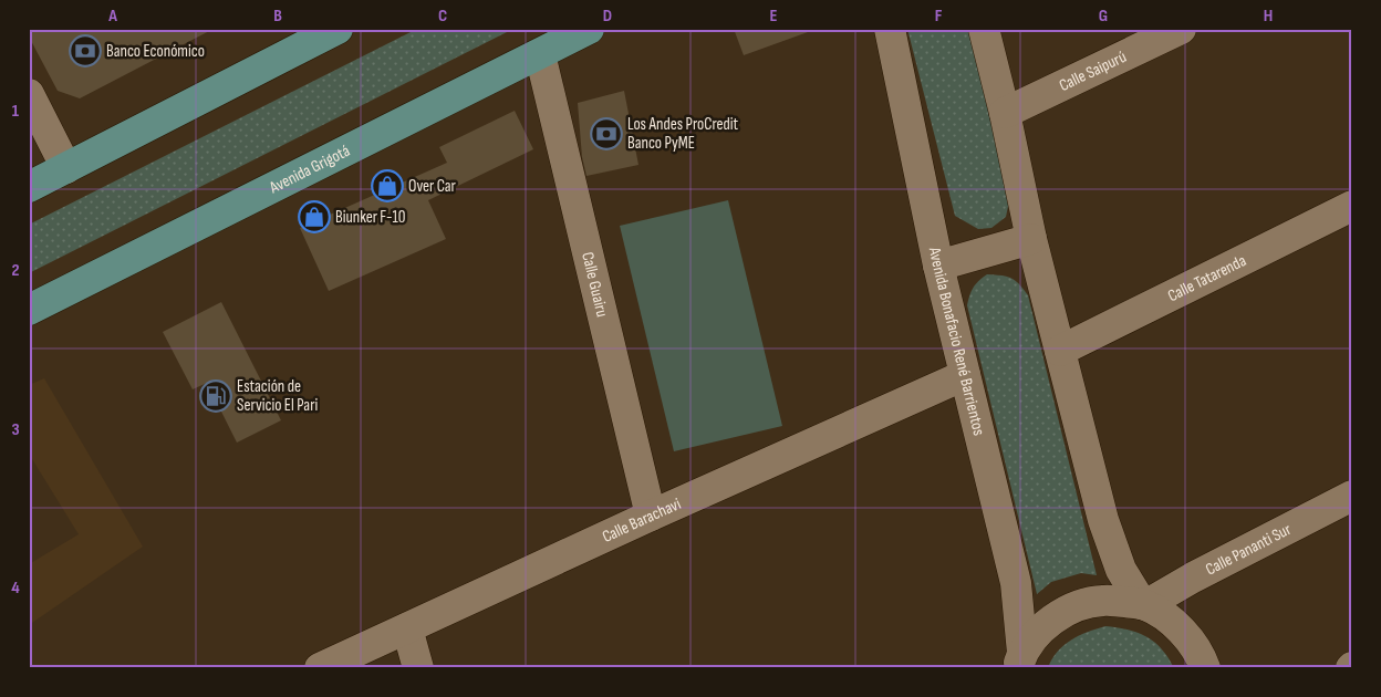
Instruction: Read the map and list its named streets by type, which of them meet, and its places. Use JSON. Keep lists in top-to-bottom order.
{
  "streets": {
    "main road": ["Avenida Grigotá"],
    "street": [
      "Calle Saipurú",
      "Calle Tatarenda",
      "Calle Guairu",
      "Avenida Bonafacio René Barrientos",
      "Calle Barachavi",
      "Calle Pananti Sur"
    ]
  },
  "crossings": [
    ["Avenida Grigotá", "Calle Guairu"],
    ["Calle Guairu", "Calle Barachavi"],
    ["Avenida Bonafacio René Barrientos", "Calle Barachavi"]
  ],
  "places": {
    "bank": ["Banco Económico", "Los Andes ProCredit Banco PyME"],
    "shop": ["Over Car", "Biunker F-10"],
    "fuel station": ["Estación de Servicio El Pari"]
  },
  "grid": {
    "columns": [
      "A",
      "B",
      "C",
      "D",
      "E",
      "F",
      "G",
      "H"
    ],
    "rows": [
      "1",
      "2",
      "3",
      "4"
    ]
  }
}
